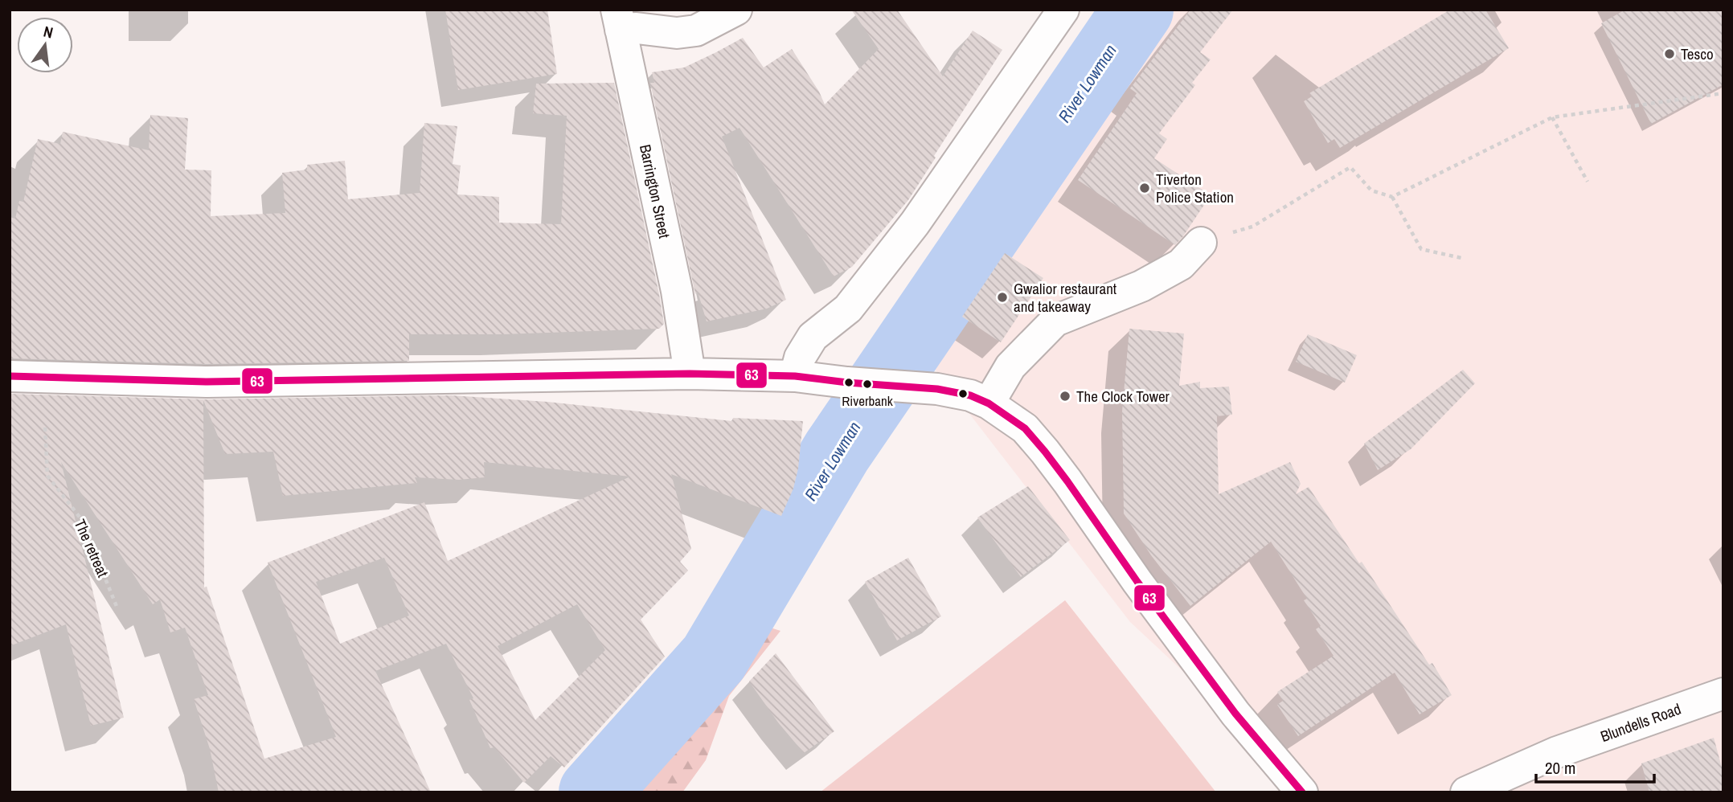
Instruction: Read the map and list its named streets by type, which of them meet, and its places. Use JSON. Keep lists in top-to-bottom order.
{
  "streets": {
    "street": ["Barrington Street", "Blundells Road"],
    "path": ["The retreat"]
  },
  "water": ["River Lowman"],
  "places": [
    "Tesco",
    "Tiverton Police Station",
    "Gwalior restaurant and takeaway",
    "Riverbank",
    "The Clock Tower"
  ],
  "lines": ["transit line 63"],
  "scale_bar": "20 m",
  "north": "top"
}
